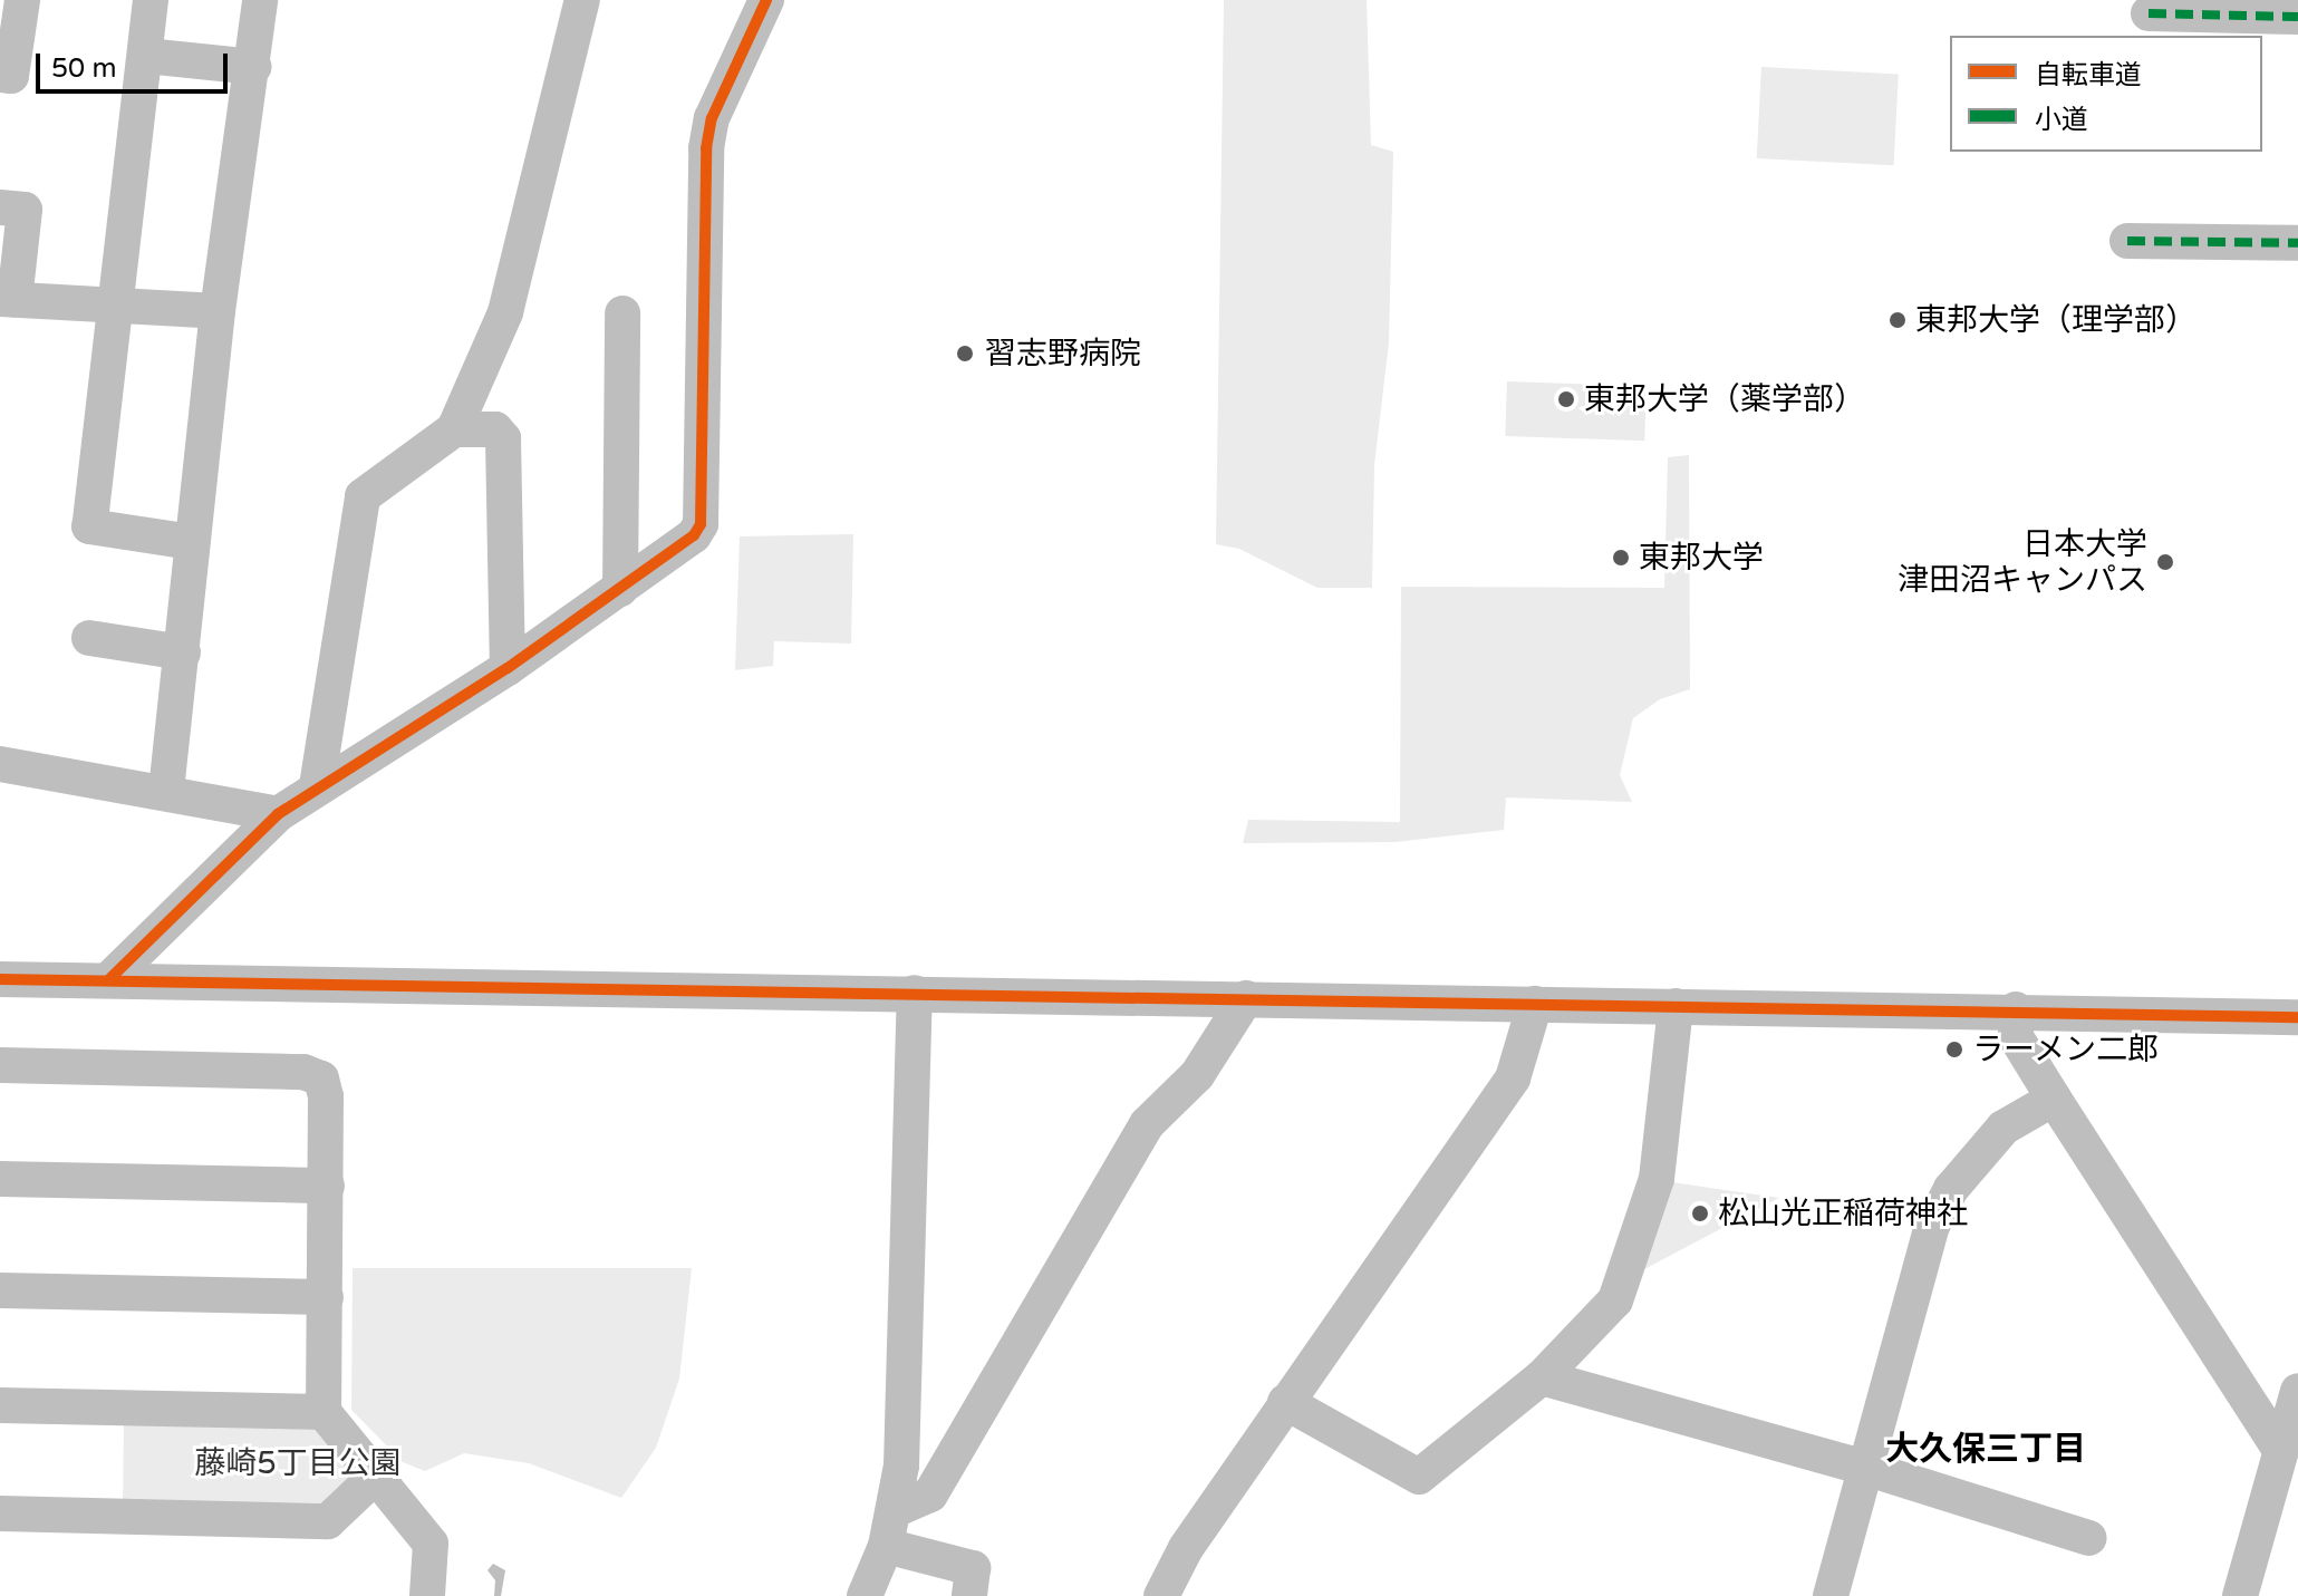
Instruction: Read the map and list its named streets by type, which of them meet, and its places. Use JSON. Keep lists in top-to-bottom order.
{
  "districts": ["大久保三丁目"],
  "parks": ["藤崎5丁目公園"],
  "places": [
    "東邦大学（理学部）",
    "習志野病院",
    "東邦大学（薬学部）",
    "東邦大学",
    "日本大学 津田沼キャンパス",
    "ラーメン二郎",
    "松山光正稲荷神社"
  ],
  "legend": ["自転車道", "小道"],
  "scale_bar": "50 m"
}
